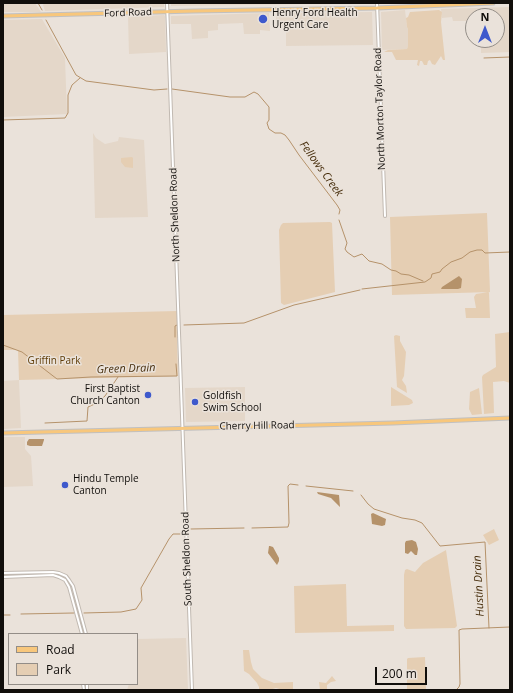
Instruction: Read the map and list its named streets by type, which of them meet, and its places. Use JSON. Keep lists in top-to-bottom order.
{
  "streets": {
    "main road": ["Ford Road", "Cherry Hill Road"],
    "street": ["North Morton Taylor Road", "North Sheldon Road", "South Sheldon Road"]
  },
  "crossings": [
    ["Ford Road", "North Morton Taylor Road"],
    ["Ford Road", "North Sheldon Road"],
    ["North Sheldon Road", "Cherry Hill Road"],
    ["North Sheldon Road", "South Sheldon Road"],
    ["Cherry Hill Road", "South Sheldon Road"]
  ],
  "water": ["Fellows Creek", "Green Drain", "Hustin Drain"],
  "parks": ["Griffin Park"],
  "places": [
    "Henry Ford Health Urgent Care",
    "First Baptist Church Canton",
    "Goldfish Swim School",
    "Hindu Temple Canton"
  ],
  "legend": ["Road", "Park"],
  "scale_bar": "200 m",
  "north": "top"
}
